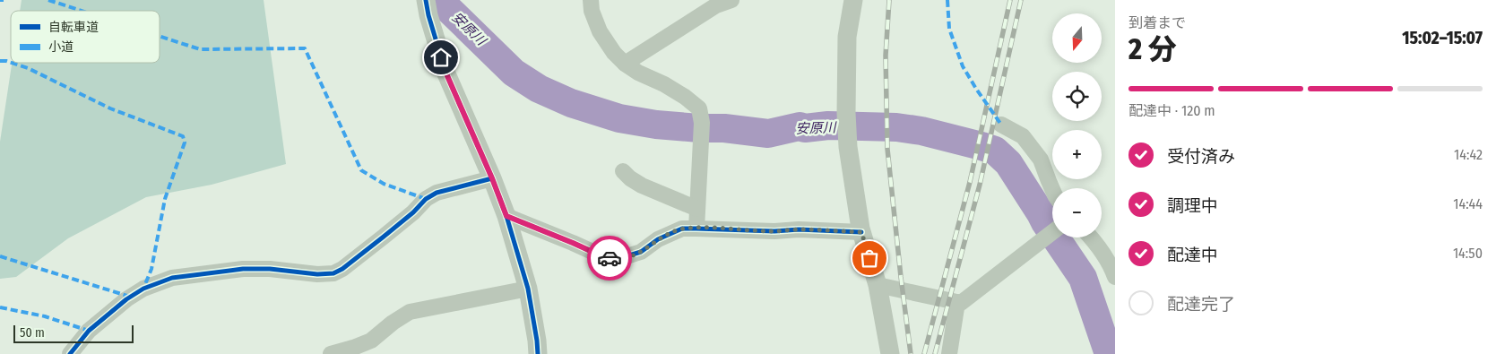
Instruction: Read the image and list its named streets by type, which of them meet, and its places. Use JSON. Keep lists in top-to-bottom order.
{
  "water": ["安原川"],
  "legend": ["自転車道", "小道"],
  "scale_bar": "50 m",
  "north": "bottom",
  "page": {
    "heading": ["2 分", "到着まで", "15:02–15:07"],
    "map_buttons": ["+", "−"],
    "bar": "配達中 · 120 m",
    "list": [
      ["受付済み", "14:42"],
      ["調理中", "14:44"],
      ["配達中", "14:50"],
      "配達完了"
    ],
    "scale": "50 m"
  }
}
